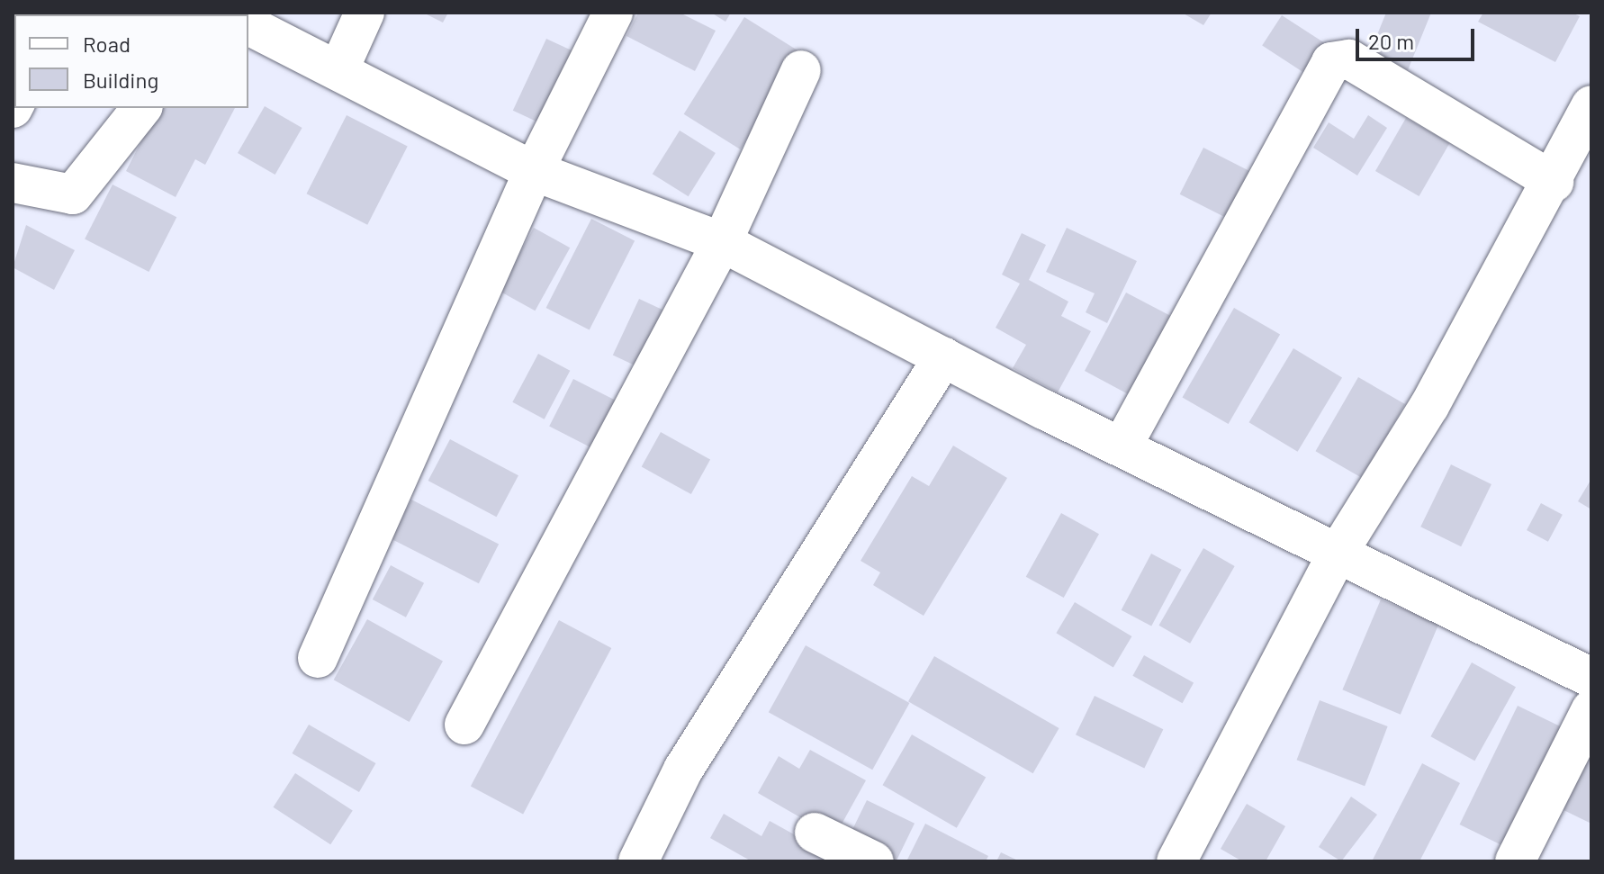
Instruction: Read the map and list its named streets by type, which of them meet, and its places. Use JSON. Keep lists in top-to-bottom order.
{
  "legend": ["Road", "Building"],
  "scale_bar": "20 m"
}
